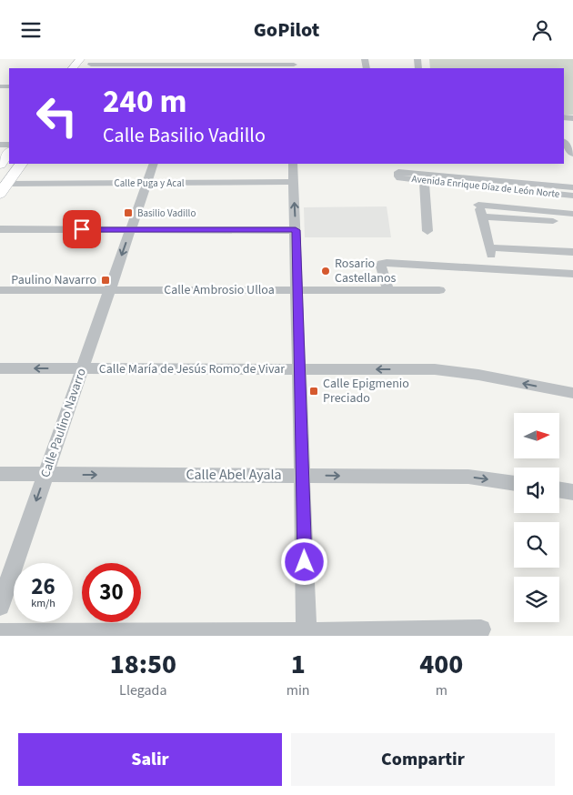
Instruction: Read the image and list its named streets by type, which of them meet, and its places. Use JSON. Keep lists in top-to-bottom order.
{
  "streets": {
    "street": [
      "Calle Puga y Acal",
      "Avenida Enrique Díaz de León Norte",
      "Calle Ambrosio Ulloa",
      "Calle María de Jesús Romo de Vivar",
      "Calle Paulino Navarro",
      "Calle Abel Ayala"
    ]
  },
  "crossings": [
    ["Calle Puga y Acal", "Calle Paulino Navarro"],
    ["Calle Ambrosio Ulloa", "Calle Paulino Navarro"],
    ["Calle María de Jesús Romo de Vivar", "Calle Paulino Navarro"],
    ["Calle Paulino Navarro", "Calle Abel Ayala"]
  ],
  "one_way": ["Calle María de Jesús Romo de Vivar", "Calle Paulino Navarro", "Calle Abel Ayala"],
  "places": {
    "transit": ["Basilio Vadillo", "Paulino Navarro", "Calle Epigmenio Preciado"],
    "other": ["Rosario Castellanos"]
  },
  "north": "right",
  "page": {
    "header": "GoPilot",
    "turn": ["240 m", "Calle Basilio Vadillo"],
    "speed": "26 km/h",
    "limit": "30",
    "eta": [
      "18:50",
      "Llegada",
      "1",
      "min",
      "400",
      "m"
    ],
    "buttons": ["Salir", "Compartir"]
  }
}
